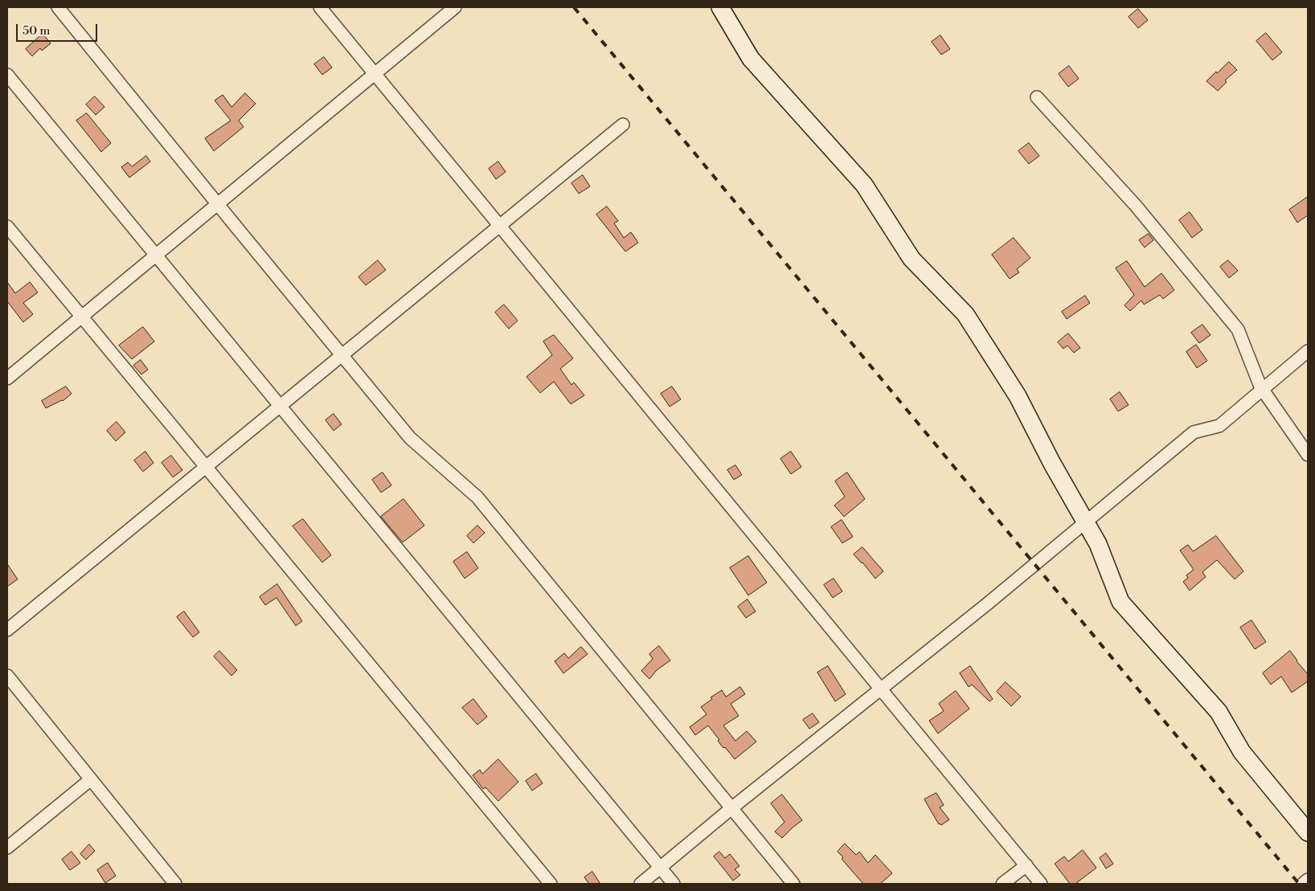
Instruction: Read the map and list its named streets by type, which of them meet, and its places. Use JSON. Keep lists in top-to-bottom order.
{
  "scale_bar": "50 m"
}
